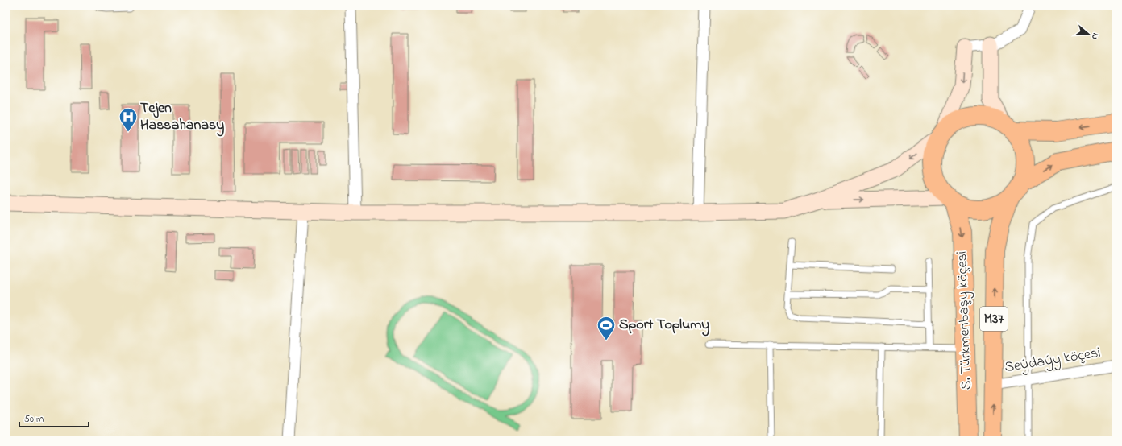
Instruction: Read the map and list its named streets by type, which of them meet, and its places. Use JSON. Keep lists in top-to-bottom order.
{
  "streets": {
    "highway": ["M37", "S. Türkmenbaşy köçesi"],
    "street": ["Seýdaýy köçesi"]
  },
  "crossings": [
    ["S. Türkmenbaşy köçesi", "Seýdaýy köçesi"]
  ],
  "places": {
    "hospital": ["Tejen Hassahanasy"],
    "sports": ["Sport Toplumy"]
  },
  "scale_bar": "50 m",
  "north": "right"
}
